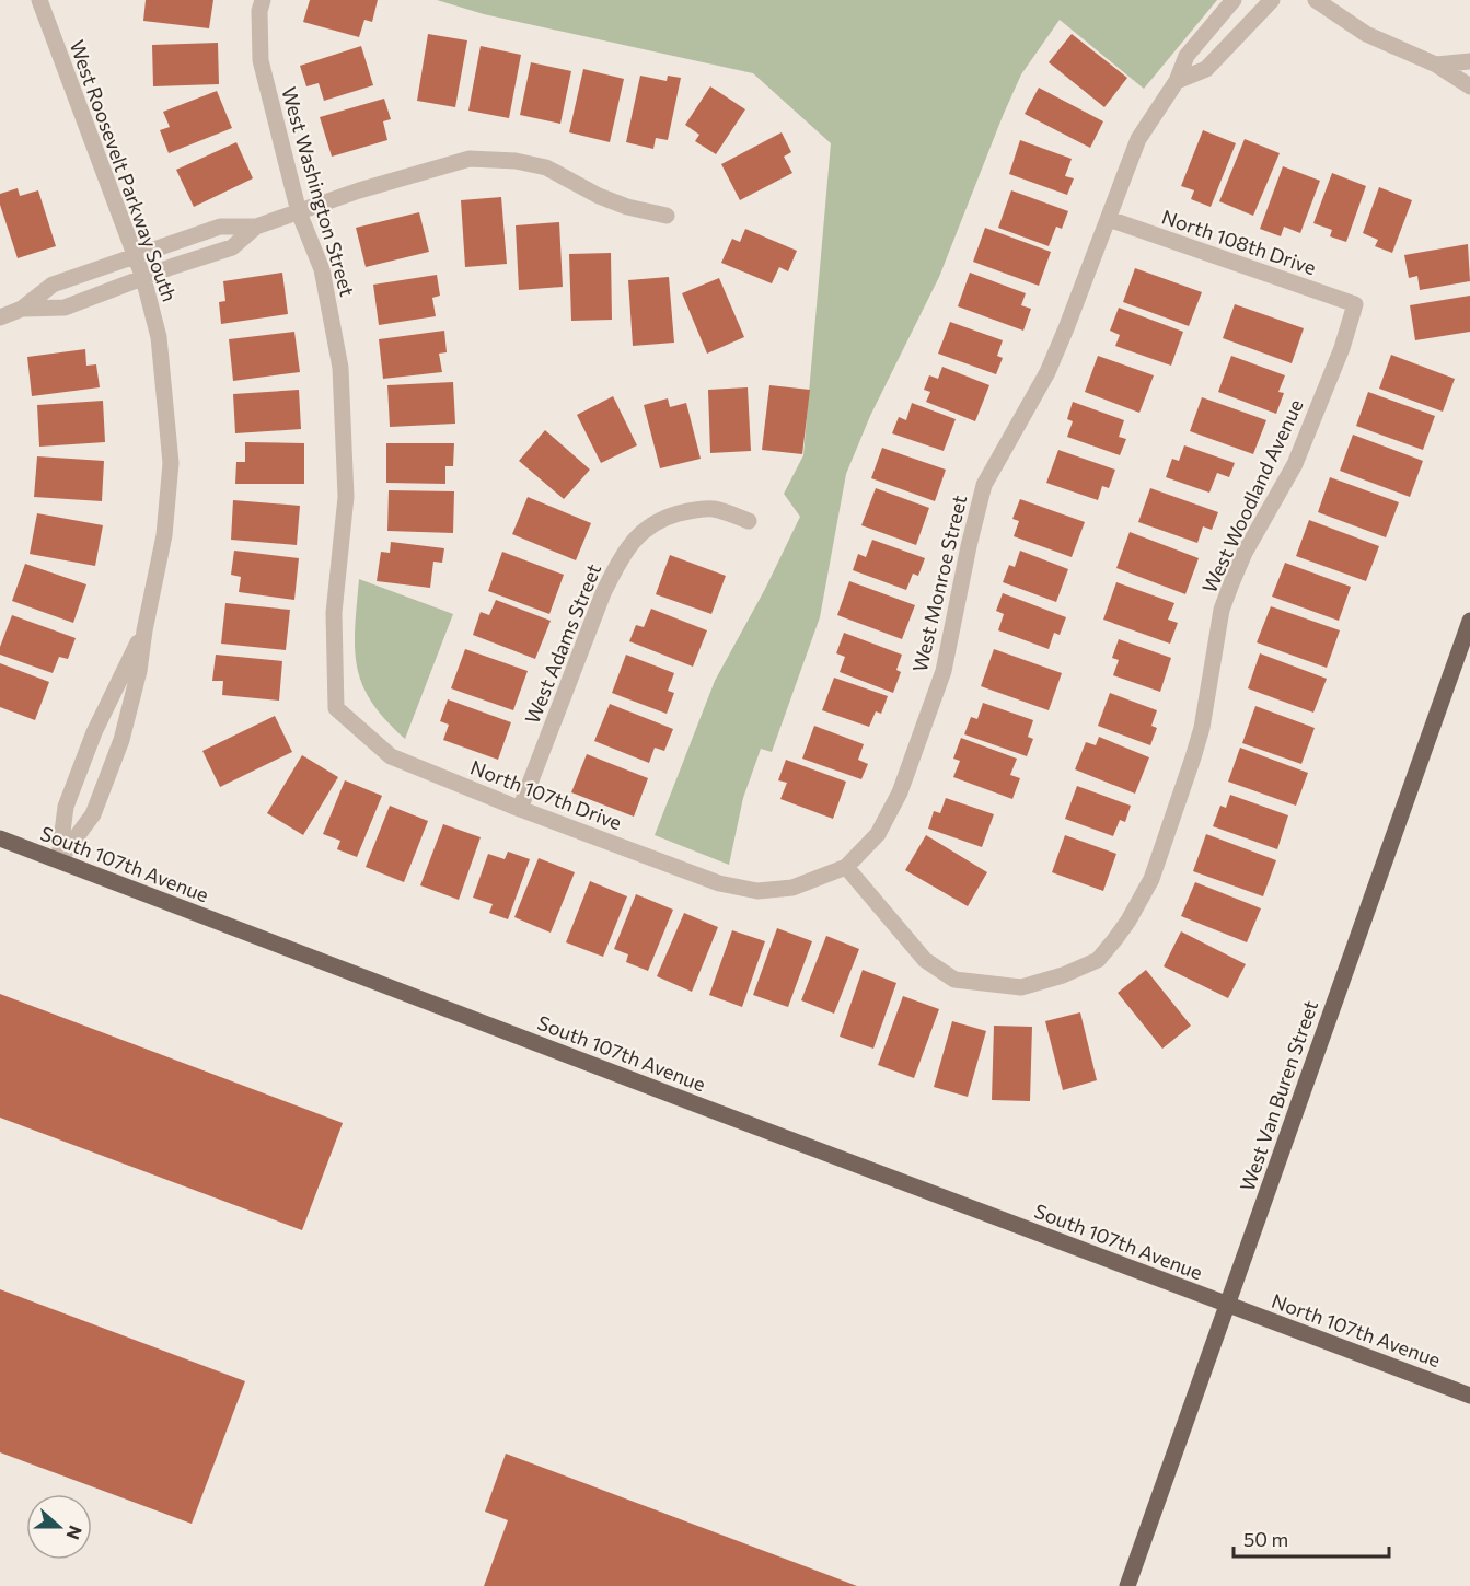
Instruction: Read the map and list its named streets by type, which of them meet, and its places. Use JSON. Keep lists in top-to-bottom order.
{
  "streets": {
    "main road": ["South 107th Avenue", "West Van Buren Street", "North 107th Avenue"],
    "street": [
      "West Roosevelt Parkway South",
      "West Washington Street",
      "North 108th Drive",
      "West Woodland Avenue",
      "West Monroe Street",
      "West Adams Street",
      "North 107th Drive"
    ]
  },
  "crossings": [
    ["West Roosevelt Parkway South", "South 107th Avenue"],
    ["West Washington Street", "North 107th Drive"],
    ["North 108th Drive", "West Woodland Avenue"],
    ["North 108th Drive", "West Monroe Street"],
    ["West Woodland Avenue", "West Monroe Street"],
    ["West Monroe Street", "North 107th Drive"],
    ["West Adams Street", "North 107th Drive"],
    ["South 107th Avenue", "West Van Buren Street"],
    ["South 107th Avenue", "North 107th Avenue"],
    ["West Van Buren Street", "North 107th Avenue"]
  ],
  "scale_bar": "50 m",
  "north": "right"
}
